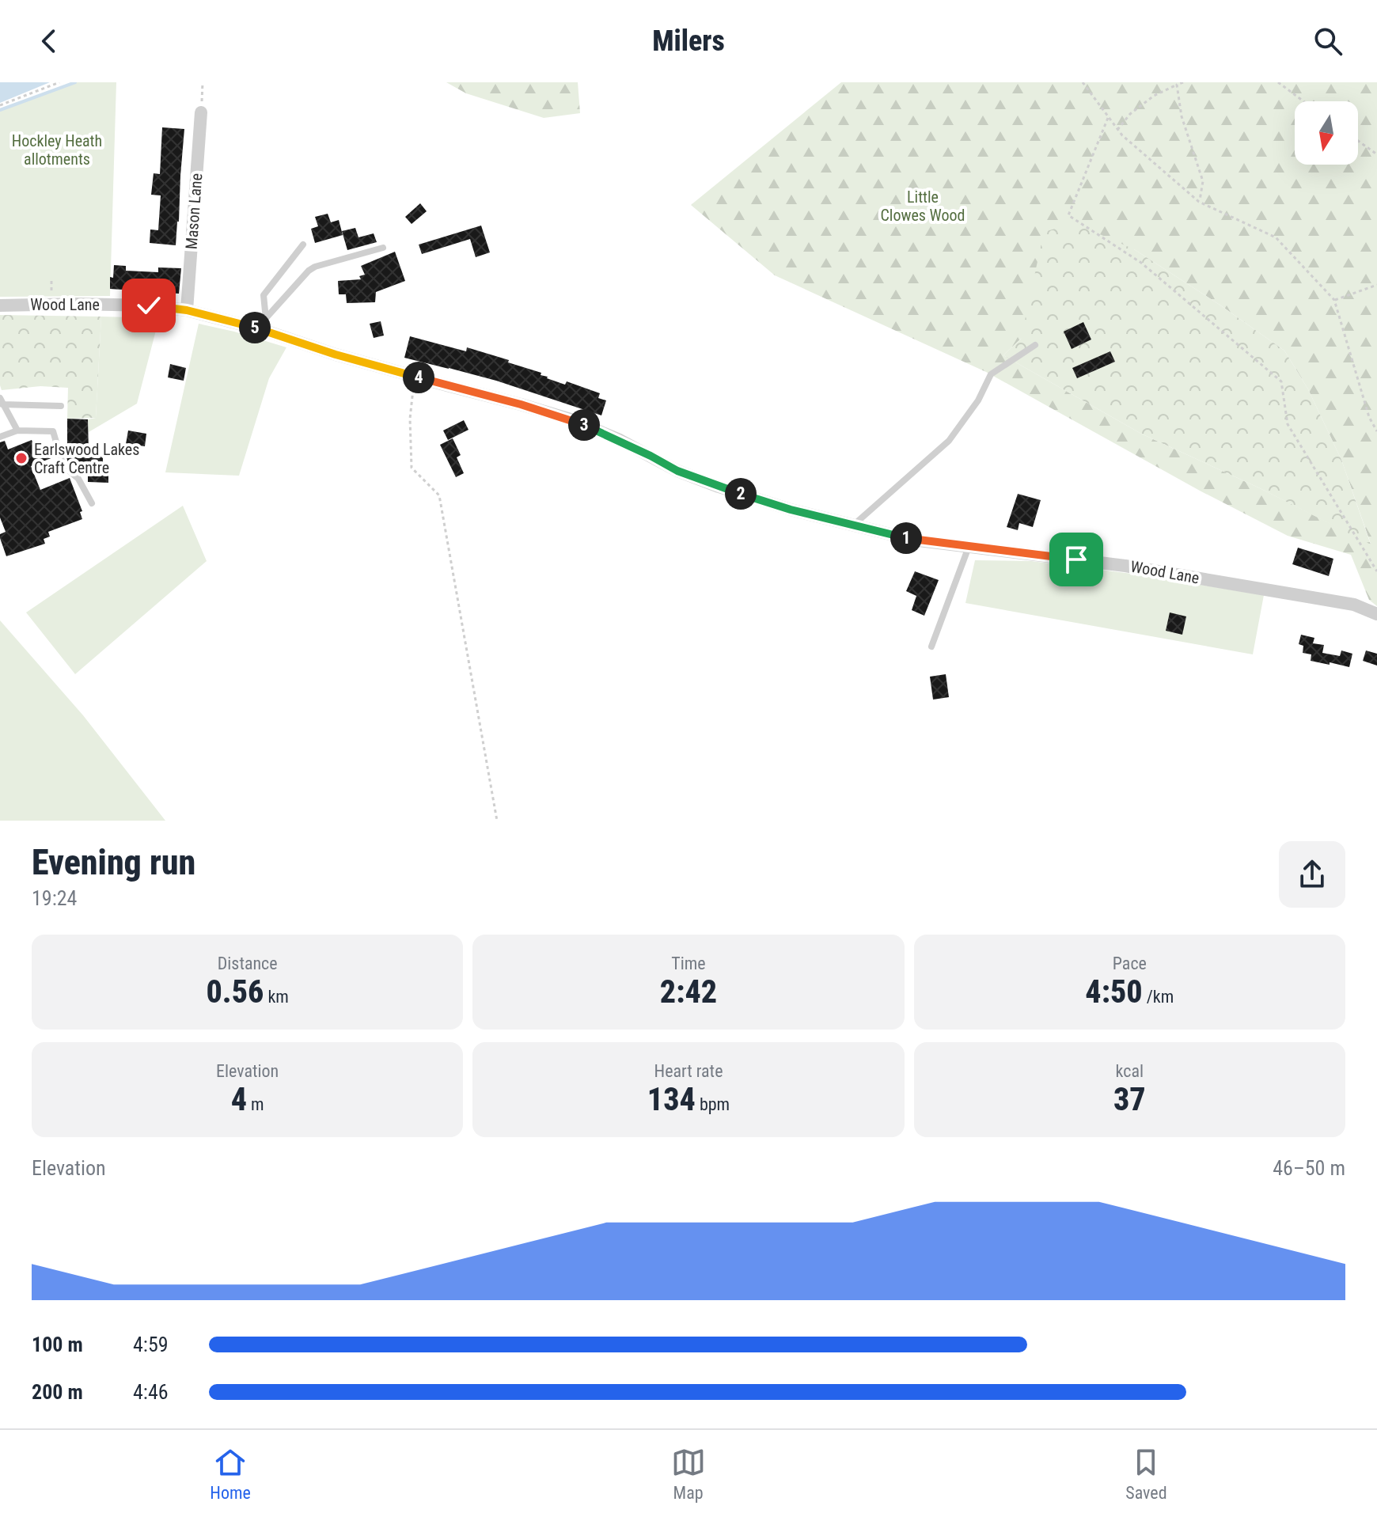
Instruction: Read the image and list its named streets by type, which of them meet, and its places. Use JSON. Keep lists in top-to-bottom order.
{
  "streets": {
    "street": ["Mason Lane", "Wood Lane"]
  },
  "crossings": [
    ["Mason Lane", "Wood Lane"]
  ],
  "parks": ["Hockley Heath allotments", "Little Clowes Wood"],
  "places": ["Earlswood Lakes Craft Centre"],
  "north": "bottom",
  "page": {
    "header": "Milers",
    "pins": [
      "5",
      "4",
      "3",
      "2",
      "1"
    ],
    "heading": ["Evening run", "19:24"],
    "stats": [
      ["Distance", "0.56 km"],
      ["Time", "2:42"],
      ["Pace", "4:50 /km"],
      ["Elevation", "4 m"],
      ["Heart rate", "134 bpm"],
      ["kcal", "37"]
    ],
    "chart": ["Elevation", "46–50 m"],
    "list": [
      {
        "name": "100 m",
        "note": "4:59"
      },
      {
        "name": "200 m",
        "note": "4:46"
      }
    ],
    "tabs": ["Home", "Map", "Saved"]
  }
}
